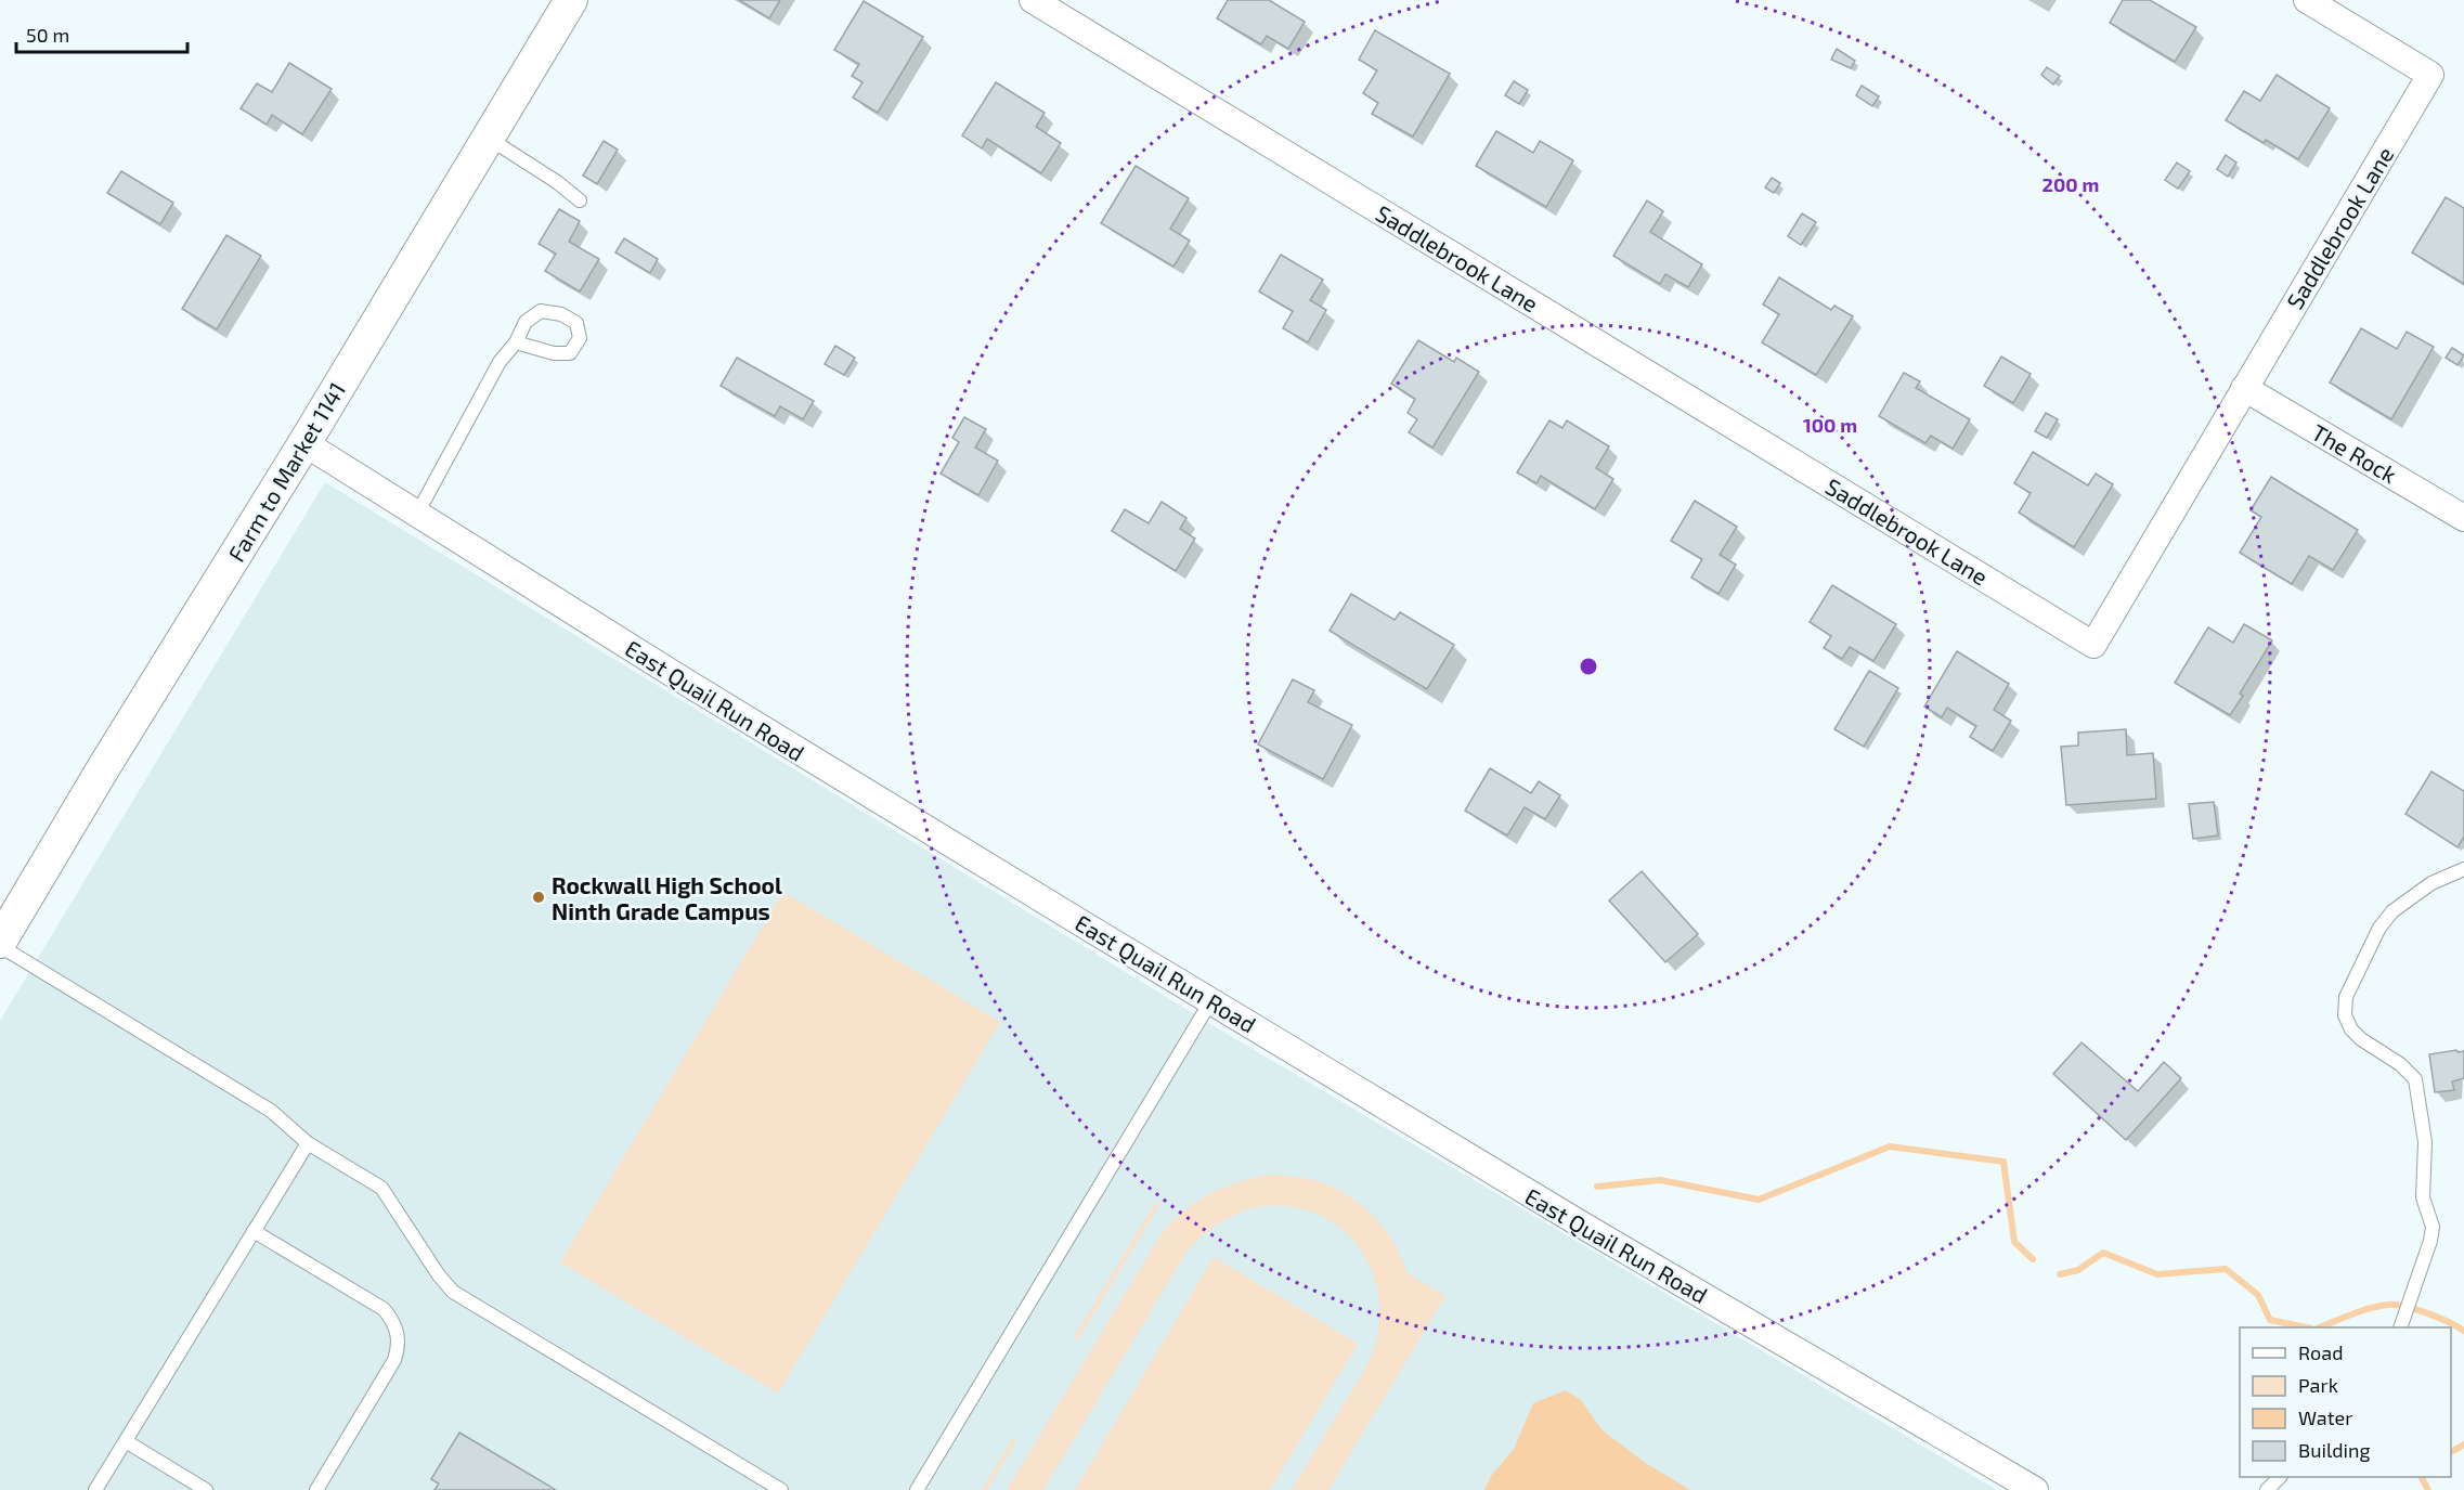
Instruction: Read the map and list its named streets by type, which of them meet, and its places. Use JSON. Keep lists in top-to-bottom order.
{
  "streets": {
    "street": [
      "Saddlebrook Lane",
      "The Rock",
      "Farm to Market 1141",
      "East Quail Run Road"
    ]
  },
  "crossings": [
    ["Saddlebrook Lane", "The Rock"],
    ["Farm to Market 1141", "East Quail Run Road"]
  ],
  "places": ["Rockwall High School Ninth Grade Campus"],
  "legend": [
    "Road",
    "Park",
    "Water",
    "Building"
  ],
  "scale_bar": "50 m",
  "rings": ["200 m", "100 m"]
}
